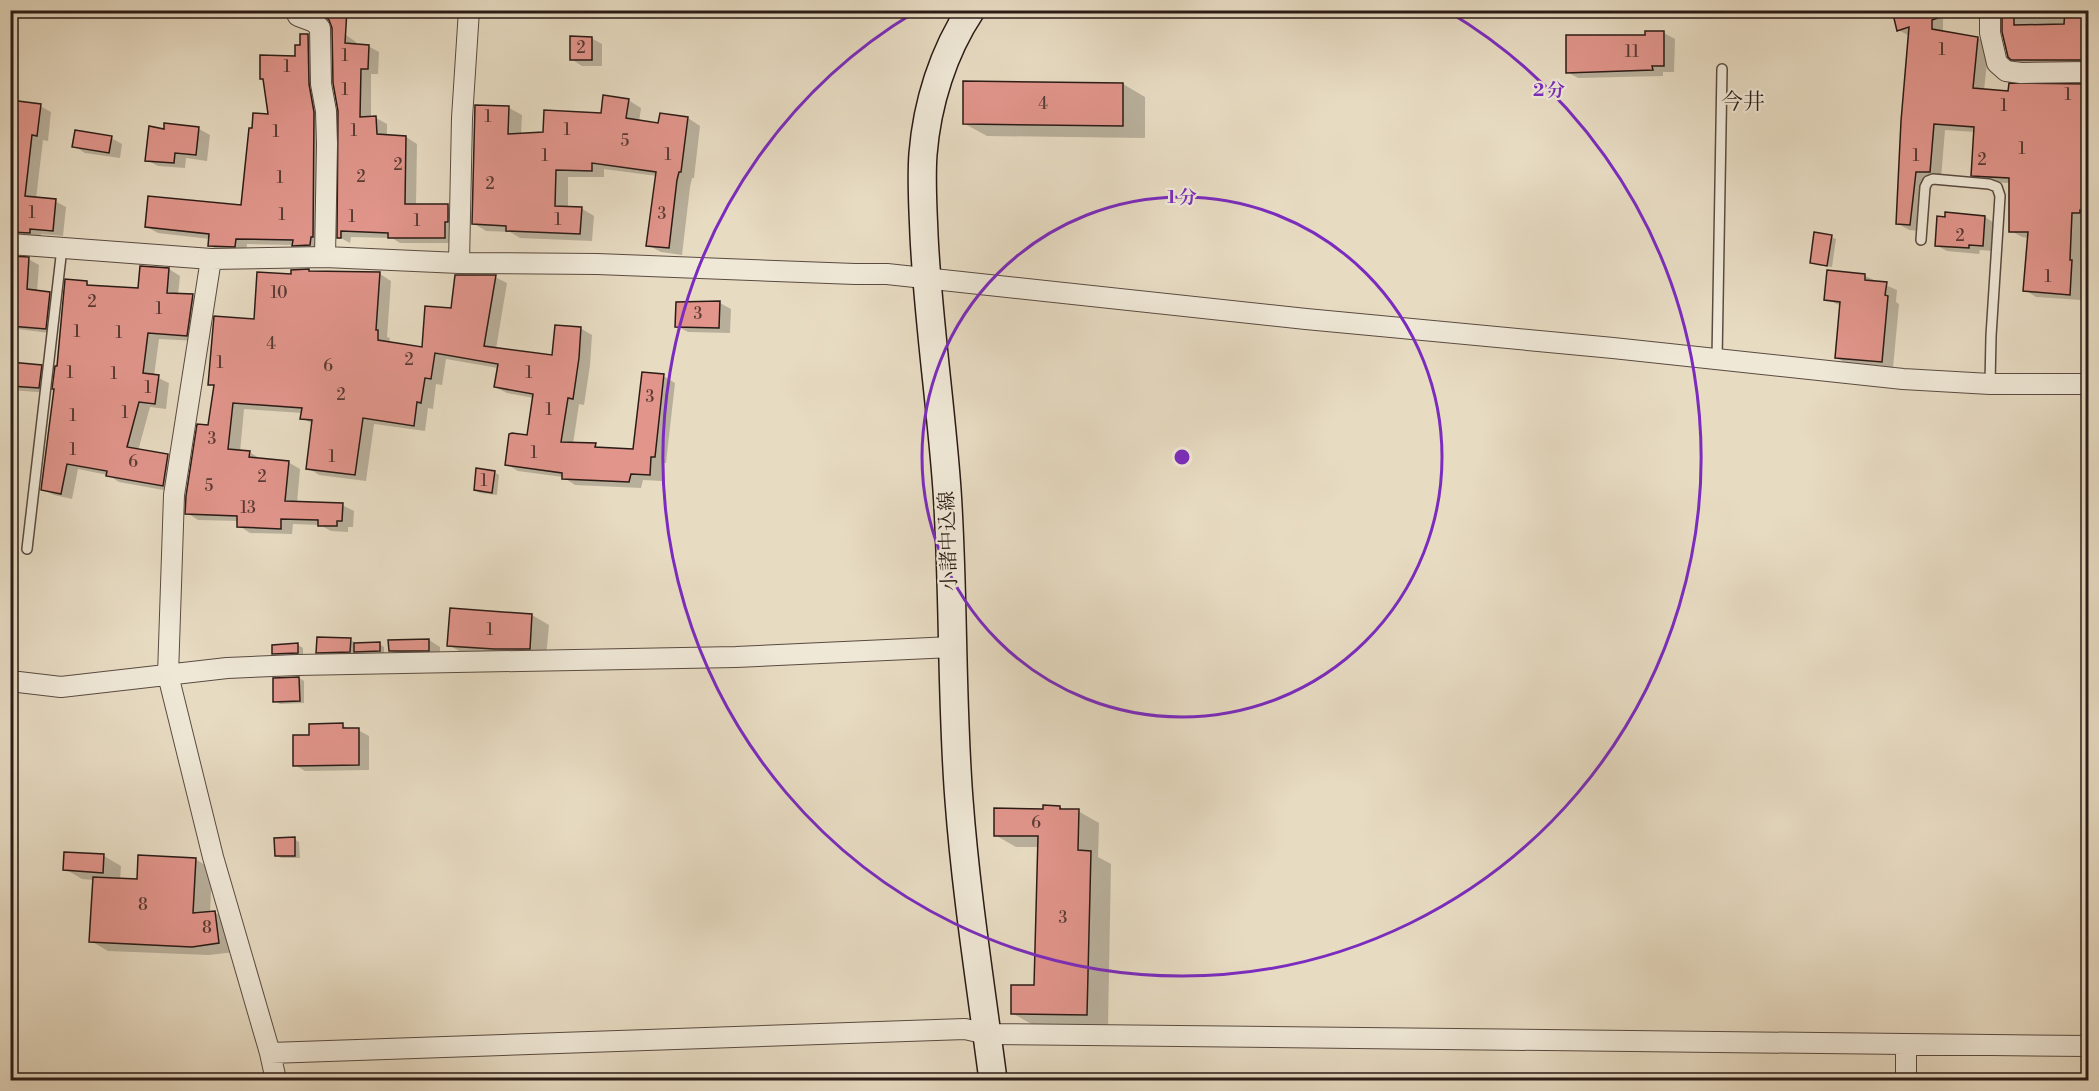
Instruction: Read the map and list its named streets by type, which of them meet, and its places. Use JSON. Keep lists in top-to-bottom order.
{
  "streets": {
    "main road": ["小諸中込線"]
  },
  "districts": ["今井"],
  "house_numbers": [
    "2",
    "1",
    "11",
    "1",
    "1",
    "1",
    "1",
    "4",
    "1",
    "1",
    "1",
    "1",
    "1",
    "5",
    "1",
    "1",
    "1",
    "1",
    "2",
    "2",
    "2",
    "1",
    "2",
    "1",
    "3",
    "1",
    "1",
    "1",
    "1",
    "2",
    "1",
    "10",
    "2",
    "1",
    "3",
    "1",
    "1",
    "4",
    "2",
    "1",
    "6",
    "1",
    "1",
    "1",
    "1",
    "2",
    "3",
    "1",
    "1",
    "1",
    "3",
    "1",
    "1",
    "1",
    "6",
    "2",
    "1",
    "5",
    "13",
    "1",
    "6",
    "8",
    "3",
    "8"
  ],
  "rings": ["2 分", "1 分"]
}
